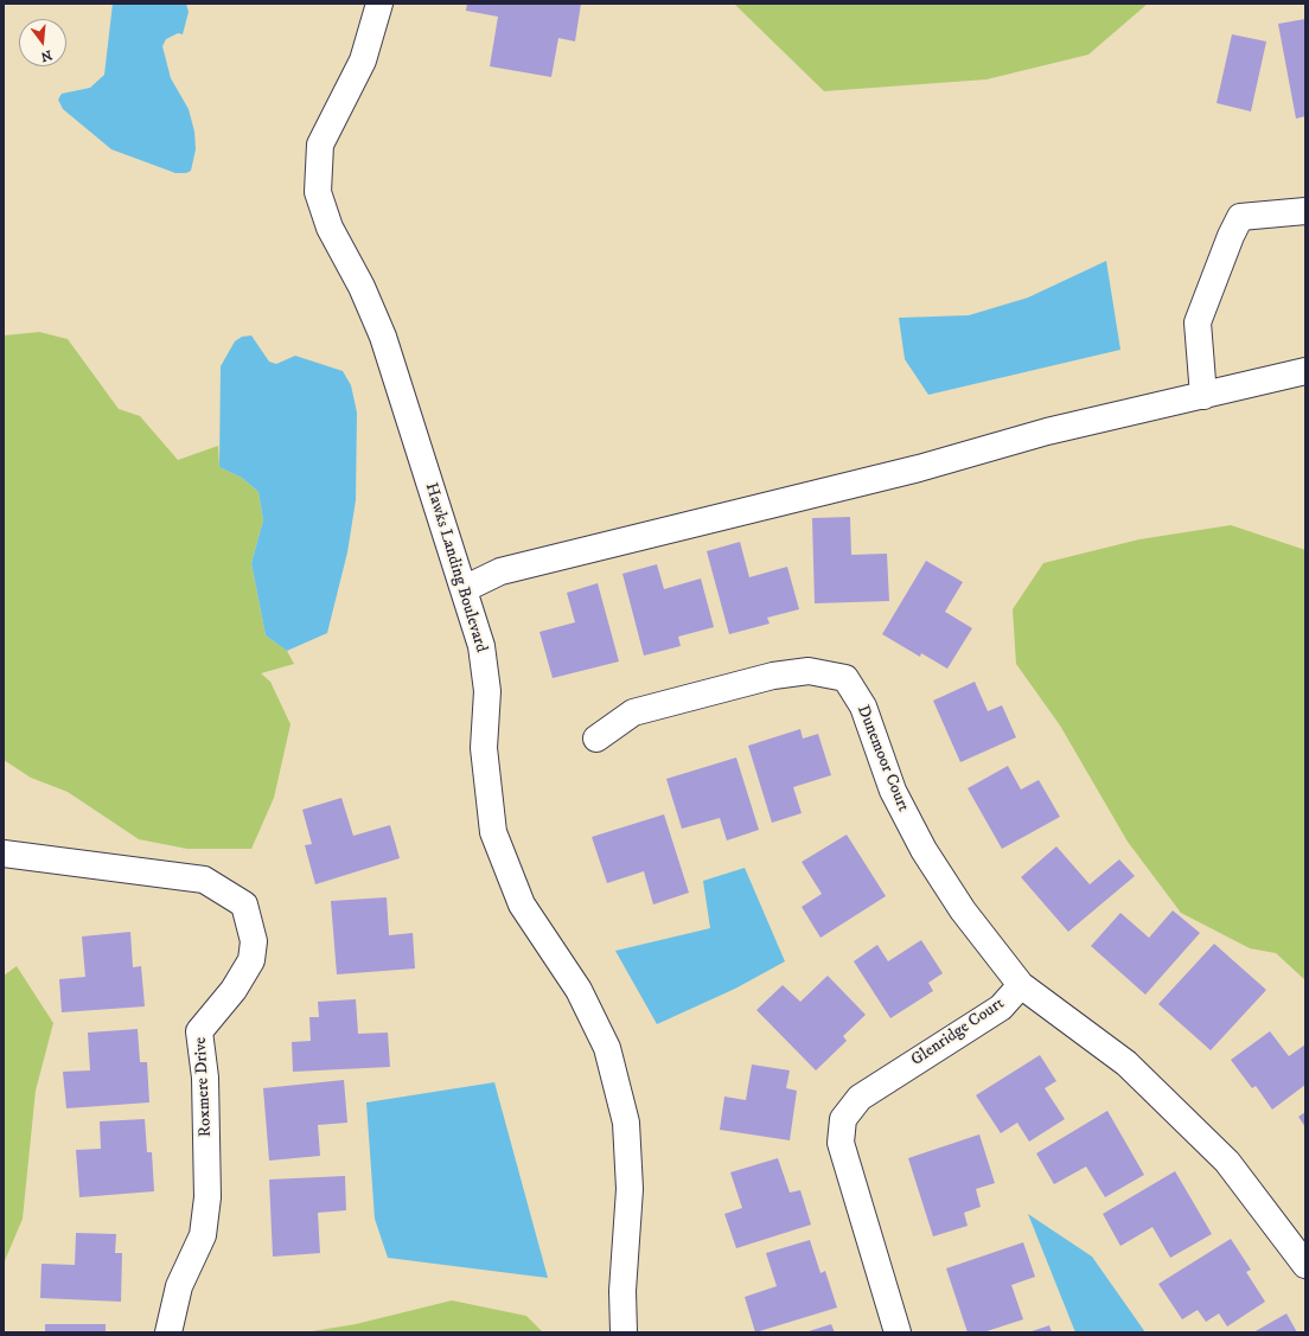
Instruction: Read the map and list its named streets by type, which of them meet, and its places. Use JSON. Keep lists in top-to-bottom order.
{
  "streets": {
    "street": [
      "Hawks Landing Boulevard",
      "Dunemoor Court",
      "Glenridge Court",
      "Roxmere Drive"
    ]
  },
  "crossings": [
    ["Dunemoor Court", "Glenridge Court"]
  ],
  "north": "bottom"
}
